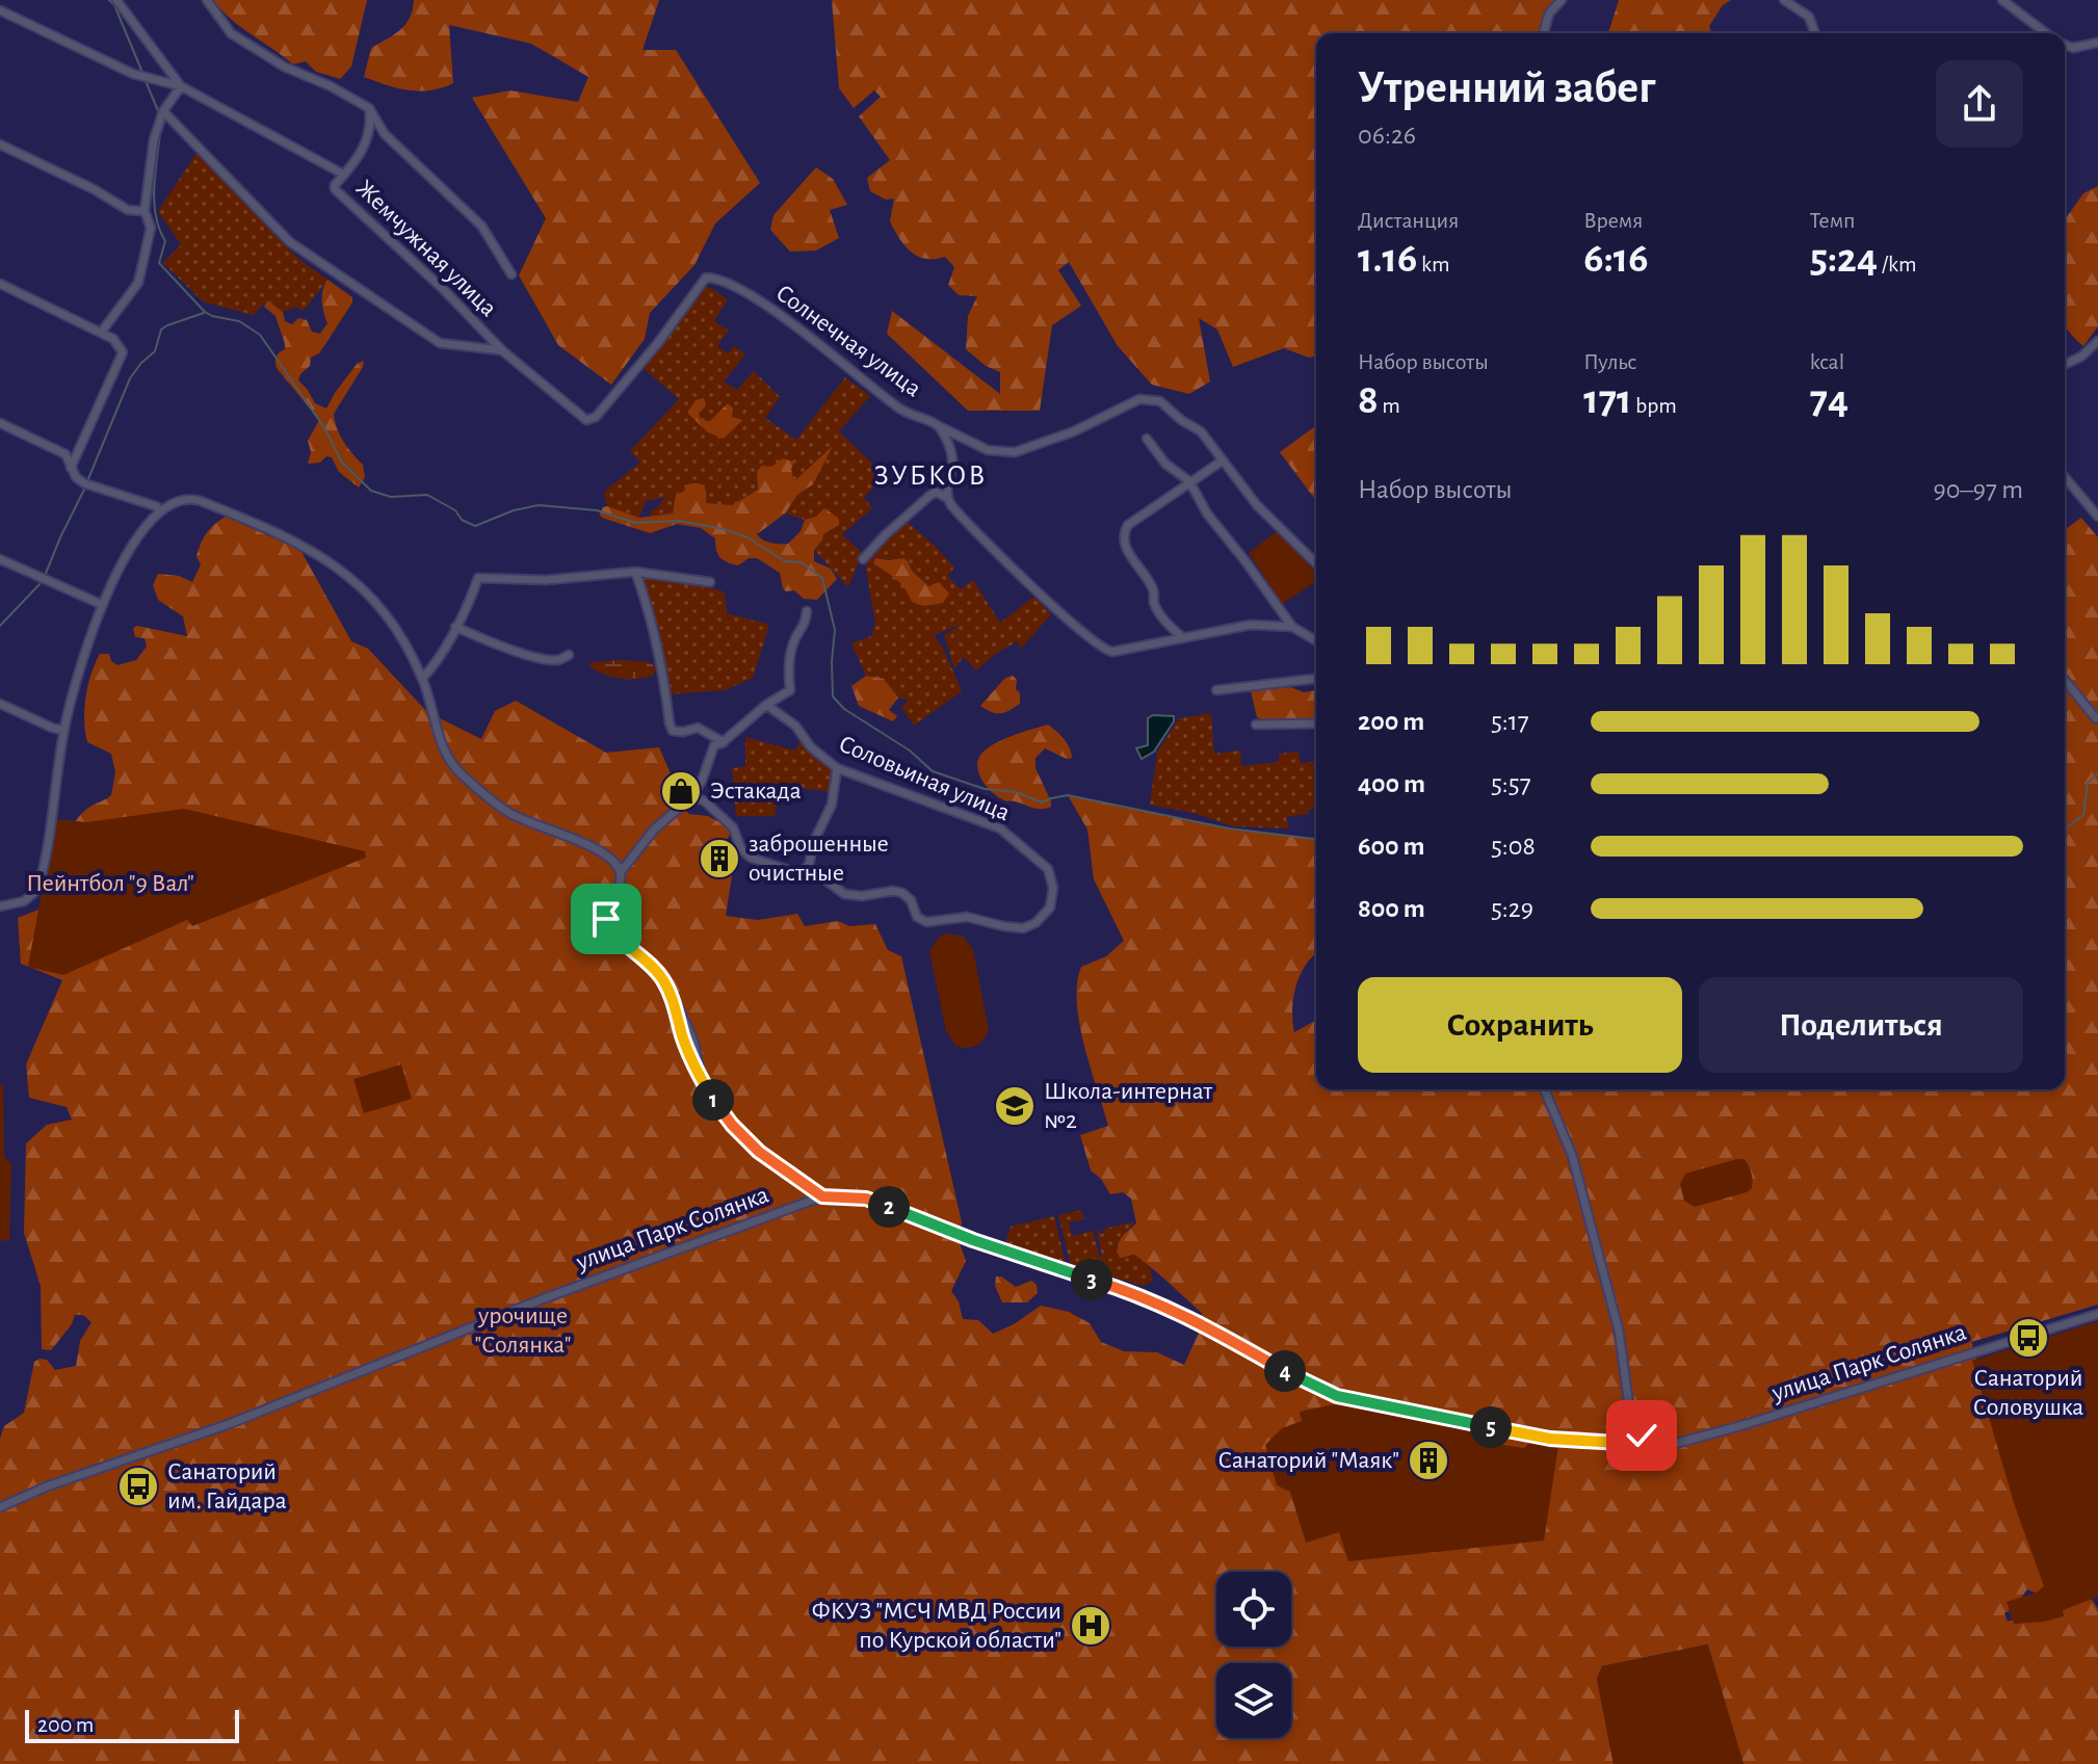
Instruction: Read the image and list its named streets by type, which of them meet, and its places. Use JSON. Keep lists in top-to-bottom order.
{
  "streets": {
    "street": [
      "Жемчужная улица",
      "Солнечная улица",
      "Соловьиная улица",
      "улица Парк Солянка"
    ]
  },
  "crossings": [
    ["Жемчужная улица", "Солнечная улица"]
  ],
  "districts": ["ЗУБКОВ"],
  "parks": ["Пейнтбол \"9 Вал\"", "урочище \"Солянка\""],
  "places": {
    "shop": ["Эстакада"],
    "building": ["заброшенные очистные", "Санаторий \"Маяк\""],
    "school or university": ["Школа-интернат №2"],
    "bus stop": ["Санаторий Соловушка", "Санаторий им. Гайдара"],
    "hospital": ["ФКУЗ \"МСЧ МВД России по Курской области\""]
  },
  "scale_bar": "200 m",
  "page": {
    "heading": ["Утренний забег", "06:26"],
    "stats": [
      ["Дистанция", "1.16 km"],
      ["Время", "6:16"],
      ["Темп", "5:24 /km"],
      ["Набор высоты", "8 m"],
      ["Пульс", "171 bpm"],
      ["kcal", "74"]
    ],
    "chart": ["Набор высоты", "90–97 m"],
    "list": [
      {
        "name": "200 m",
        "note": "5:17"
      },
      {
        "name": "400 m",
        "note": "5:57"
      },
      {
        "name": "600 m",
        "note": "5:08"
      },
      {
        "name": "800 m",
        "note": "5:29"
      }
    ],
    "buttons": ["Сохранить", "Поделиться"],
    "pins": [
      "1",
      "2",
      "3",
      "4",
      "5"
    ],
    "scale": "200 m"
  }
}
